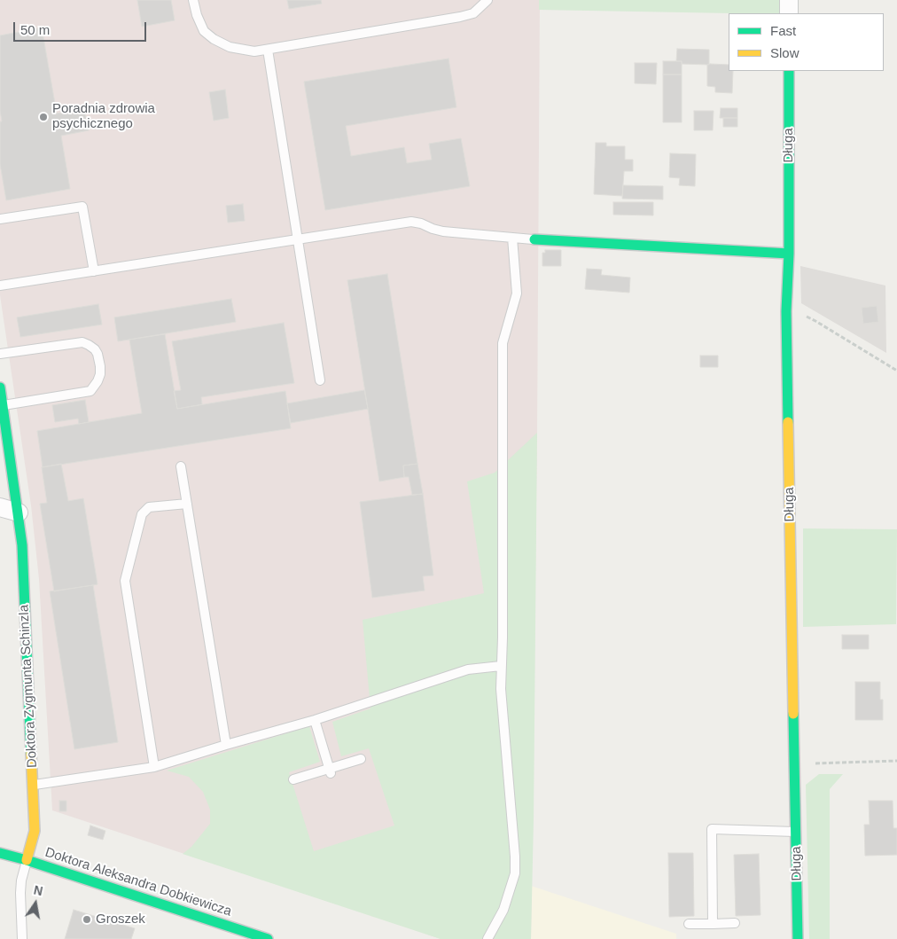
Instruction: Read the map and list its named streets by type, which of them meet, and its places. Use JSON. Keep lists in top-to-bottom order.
{
  "streets": {
    "street": ["Długa", "Doktora Zygmunta Schinzla", "Doktora Aleksandra Dobkiewicza"]
  },
  "crossings": [
    ["Doktora Zygmunta Schinzla", "Doktora Aleksandra Dobkiewicza"]
  ],
  "places": ["Poradnia zdrowia psychicznego", "Groszek"],
  "legend": ["Fast", "Slow"],
  "scale_bar": "50 m",
  "north": "top"
}
